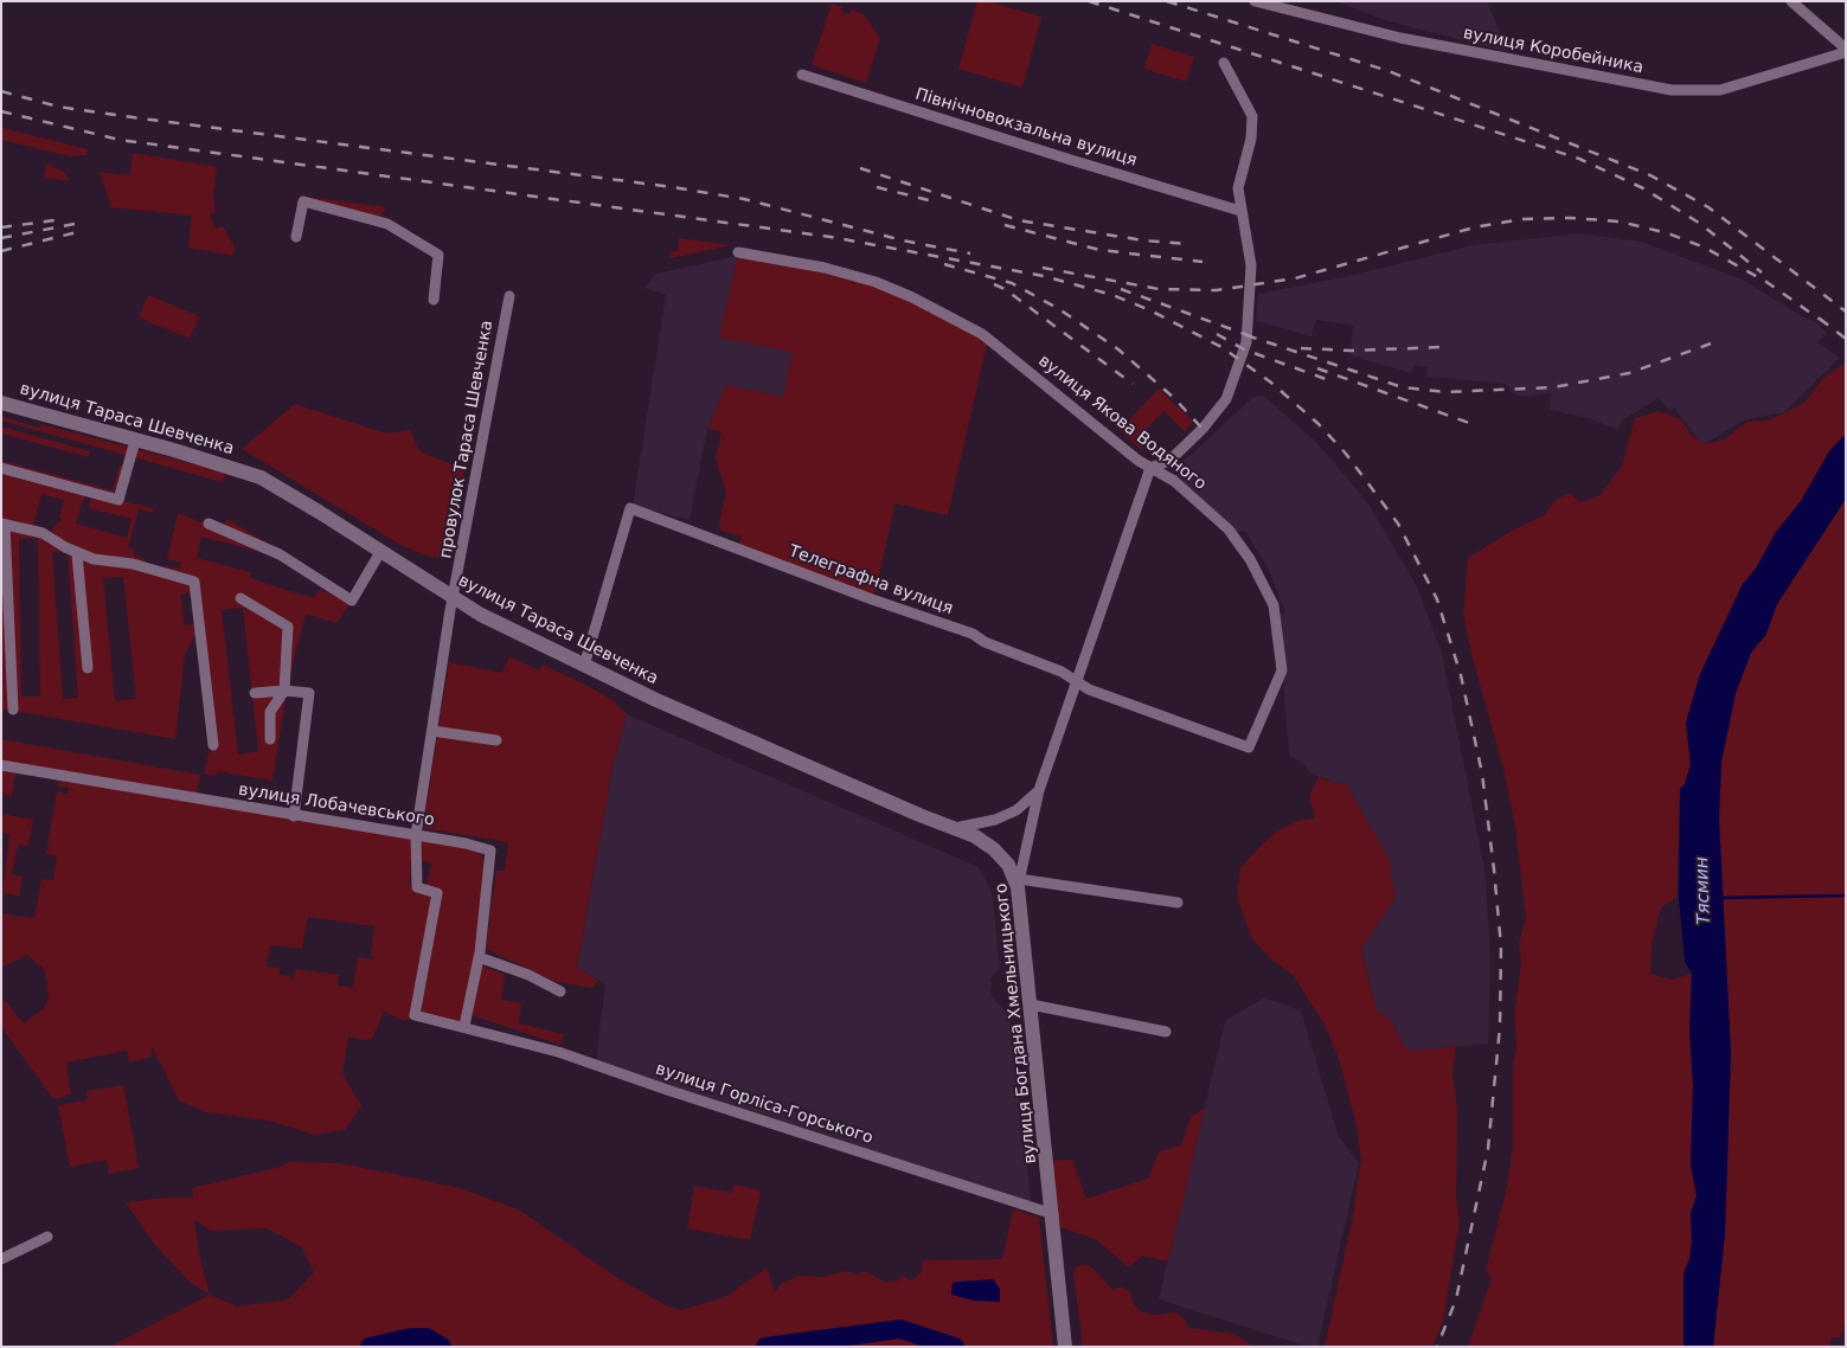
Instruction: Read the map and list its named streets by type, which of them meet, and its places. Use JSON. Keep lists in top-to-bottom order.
{
  "streets": {
    "main road": ["вулиця Тараса Шевченка", "вулиця Богдана Хмельницького"],
    "street": [
      "вулиця Коробейника",
      "Північновокзальна вулиця",
      "вулиця Якова Водяного",
      "провулок Тараса Шевченка",
      "Телеграфна вулиця",
      "вулиця Лобачевського",
      "вулиця Горліса-Горського"
    ]
  },
  "crossings": [
    ["вулиця Тараса Шевченка", "провулок Тараса Шевченка"],
    ["вулиця Тараса Шевченка", "Телеграфна вулиця"],
    ["вулиця Тараса Шевченка", "вулиця Богдана Хмельницького"],
    ["вулиця Якова Водяного", "Телеграфна вулиця"],
    ["вулиця Якова Водяного", "вулиця Богдана Хмельницького"],
    ["провулок Тараса Шевченка", "вулиця Лобачевського"],
    ["провулок Тараса Шевченка", "вулиця Горліса-Горського"],
    ["Телеграфна вулиця", "вулиця Богдана Хмельницького"],
    ["вулиця Лобачевського", "вулиця Горліса-Горського"],
    ["вулиця Богдана Хмельницького", "вулиця Горліса-Горського"]
  ],
  "water": ["Тясмин"]
}
